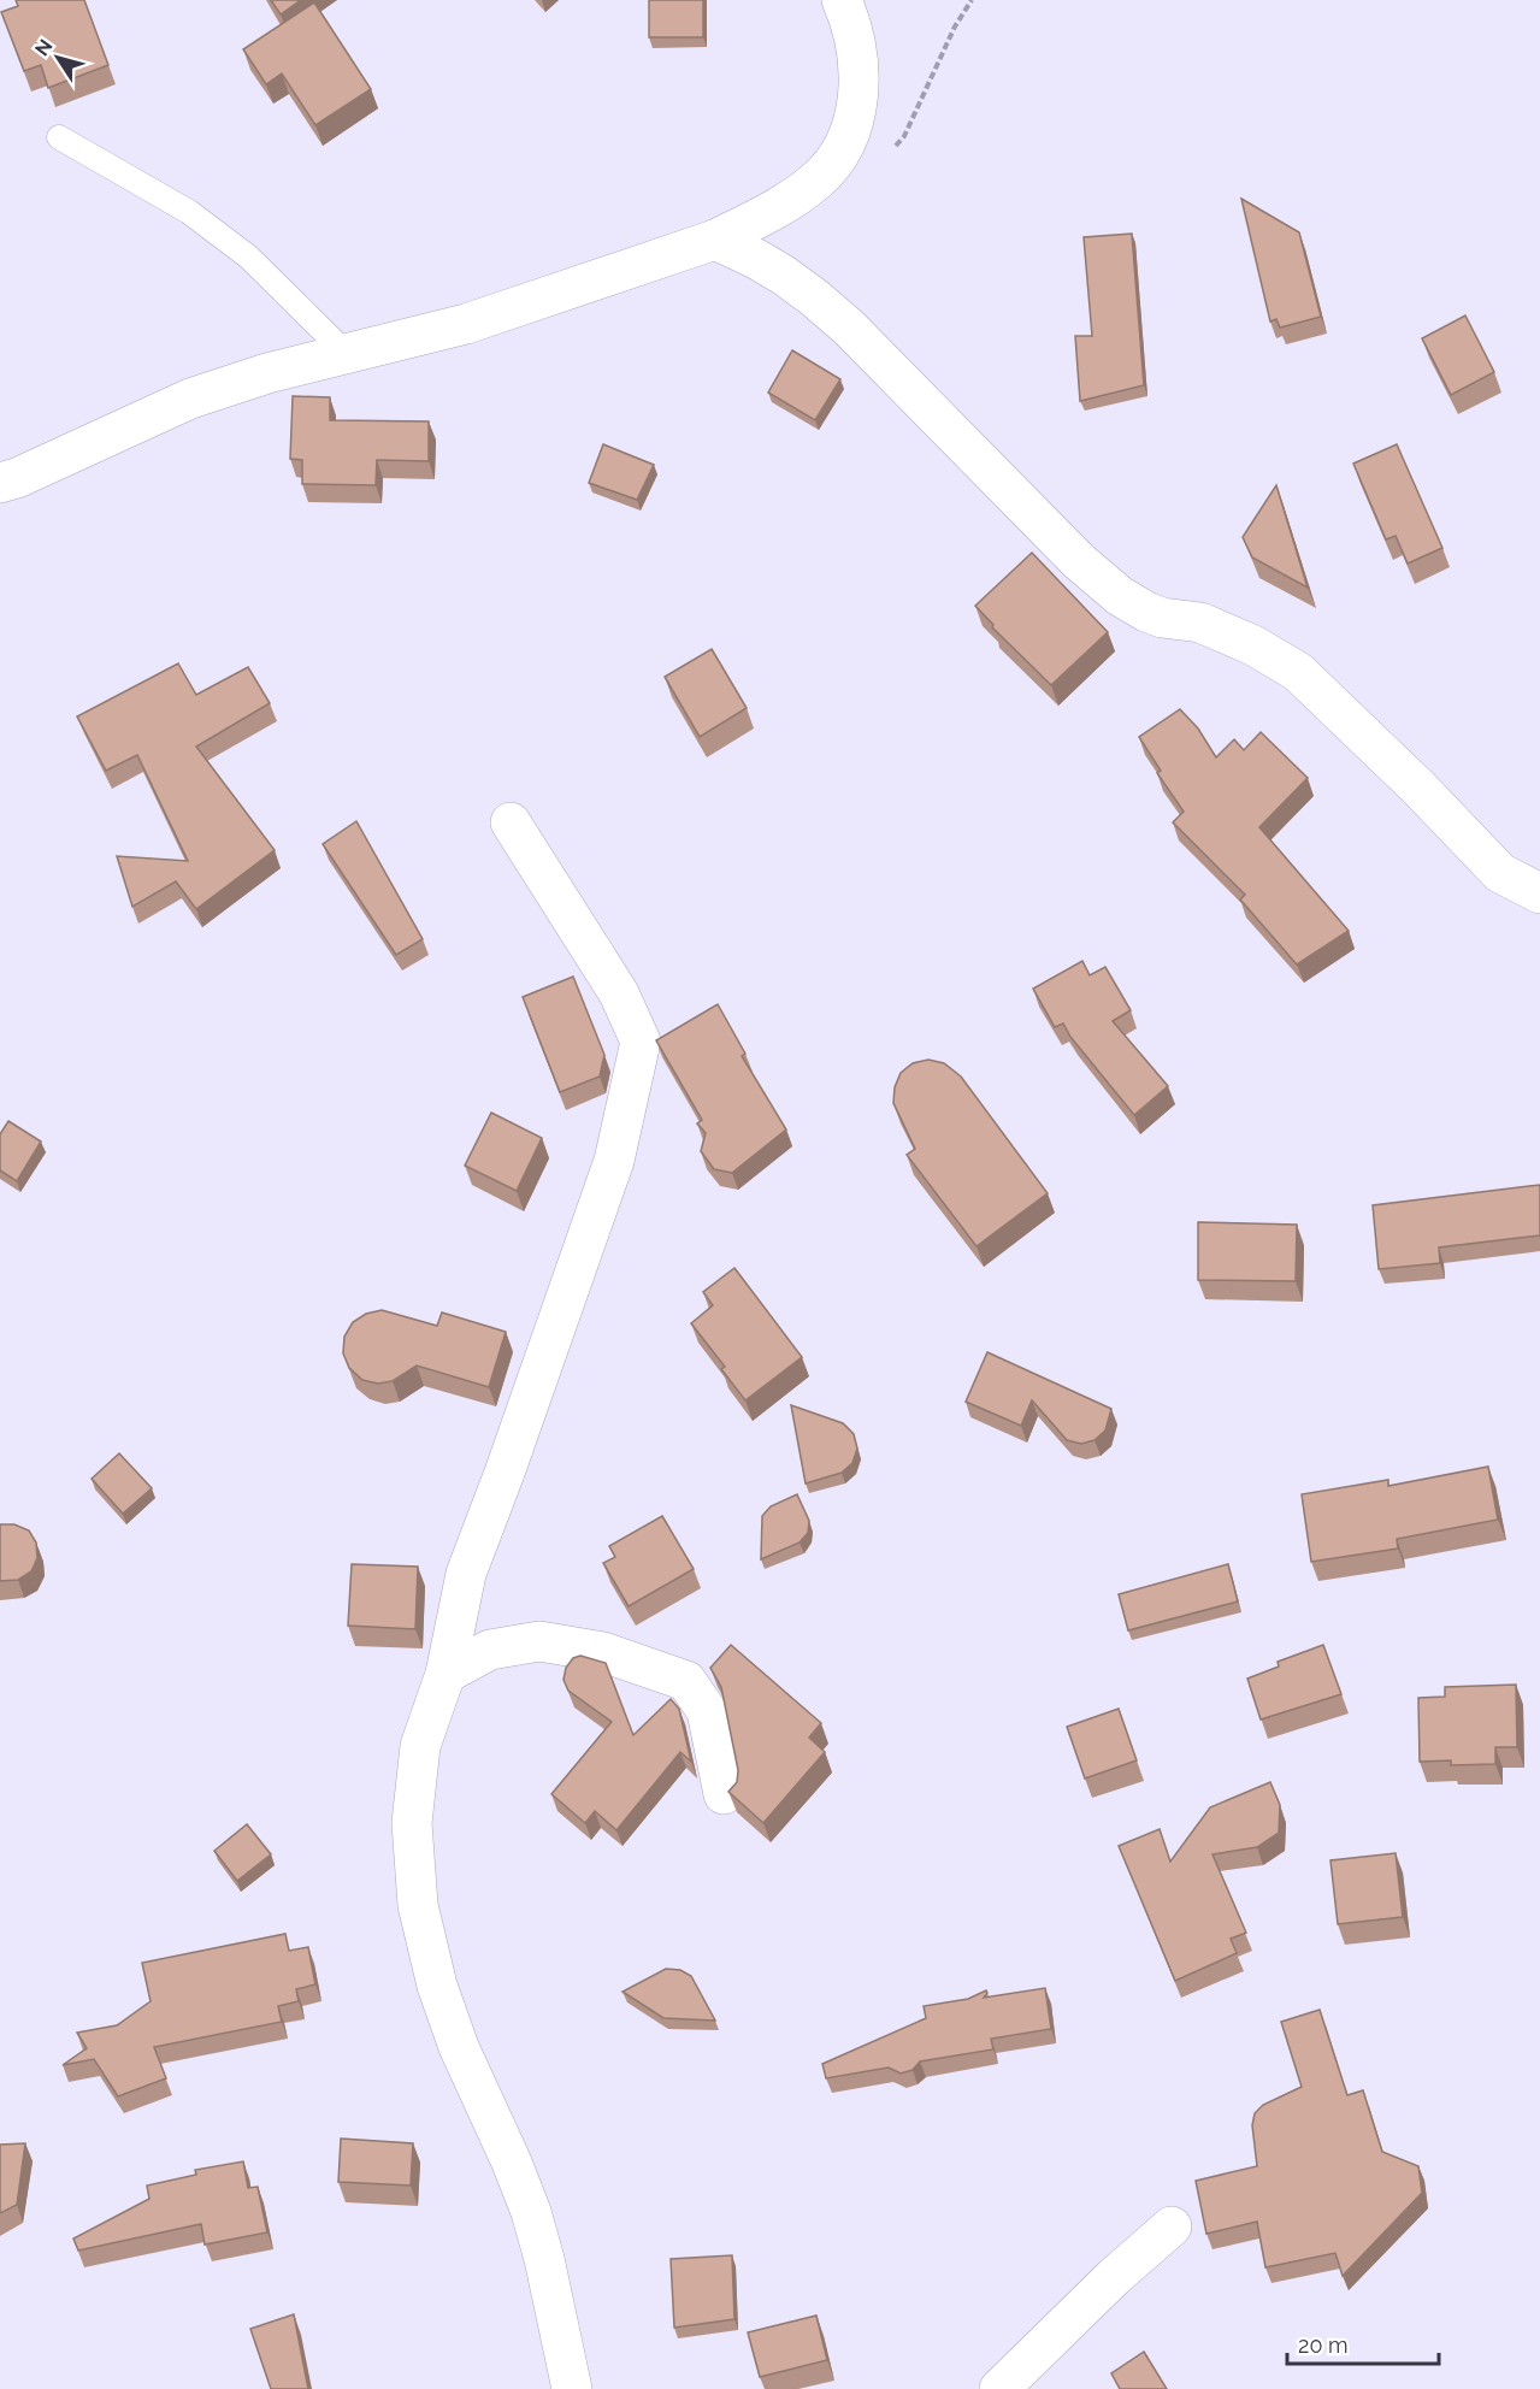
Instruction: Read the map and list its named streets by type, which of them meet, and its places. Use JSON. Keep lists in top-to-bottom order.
{
  "scale_bar": "20 m",
  "north": "top left"
}
